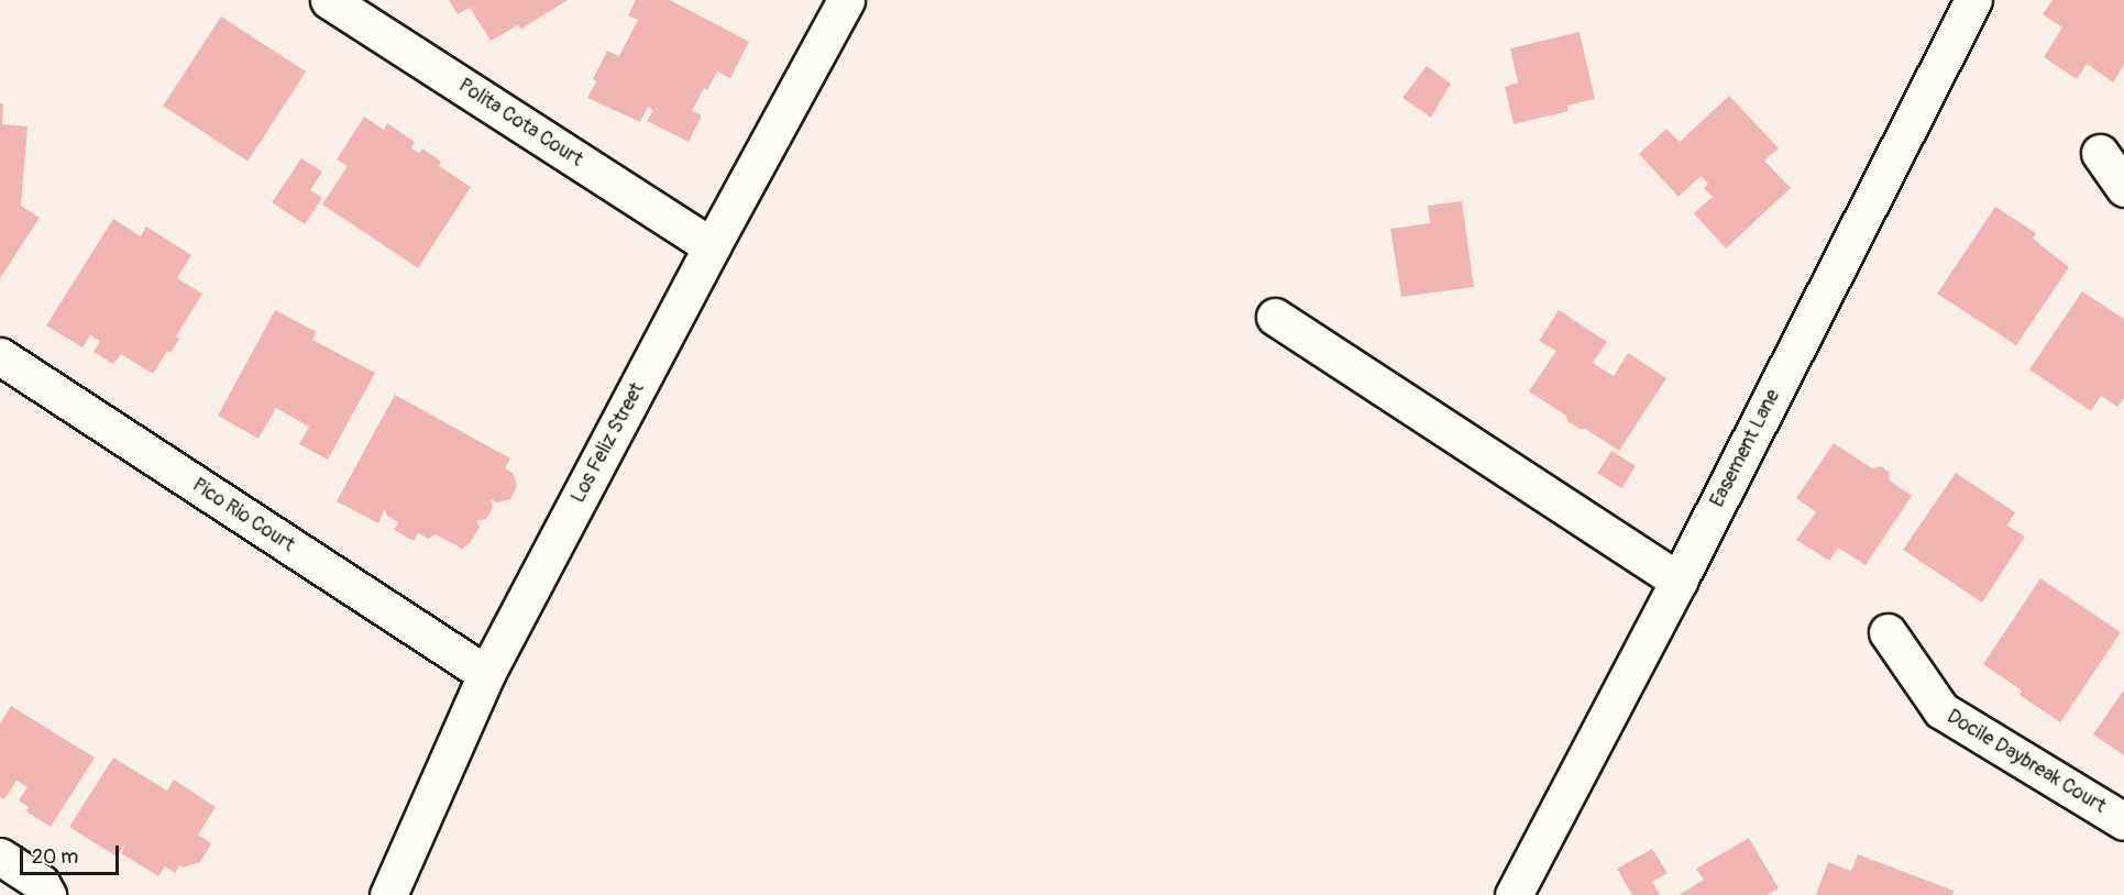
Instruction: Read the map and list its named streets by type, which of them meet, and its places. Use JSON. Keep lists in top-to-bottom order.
{
  "streets": {
    "street": [
      "Polita Cota Court",
      "Los Feliz Street",
      "Easement Lane",
      "Pico Rio Court",
      "Docile Daybreak Court"
    ]
  },
  "crossings": [
    ["Polita Cota Court", "Los Feliz Street"],
    ["Los Feliz Street", "Pico Rio Court"]
  ],
  "scale_bar": "20 m"
}
